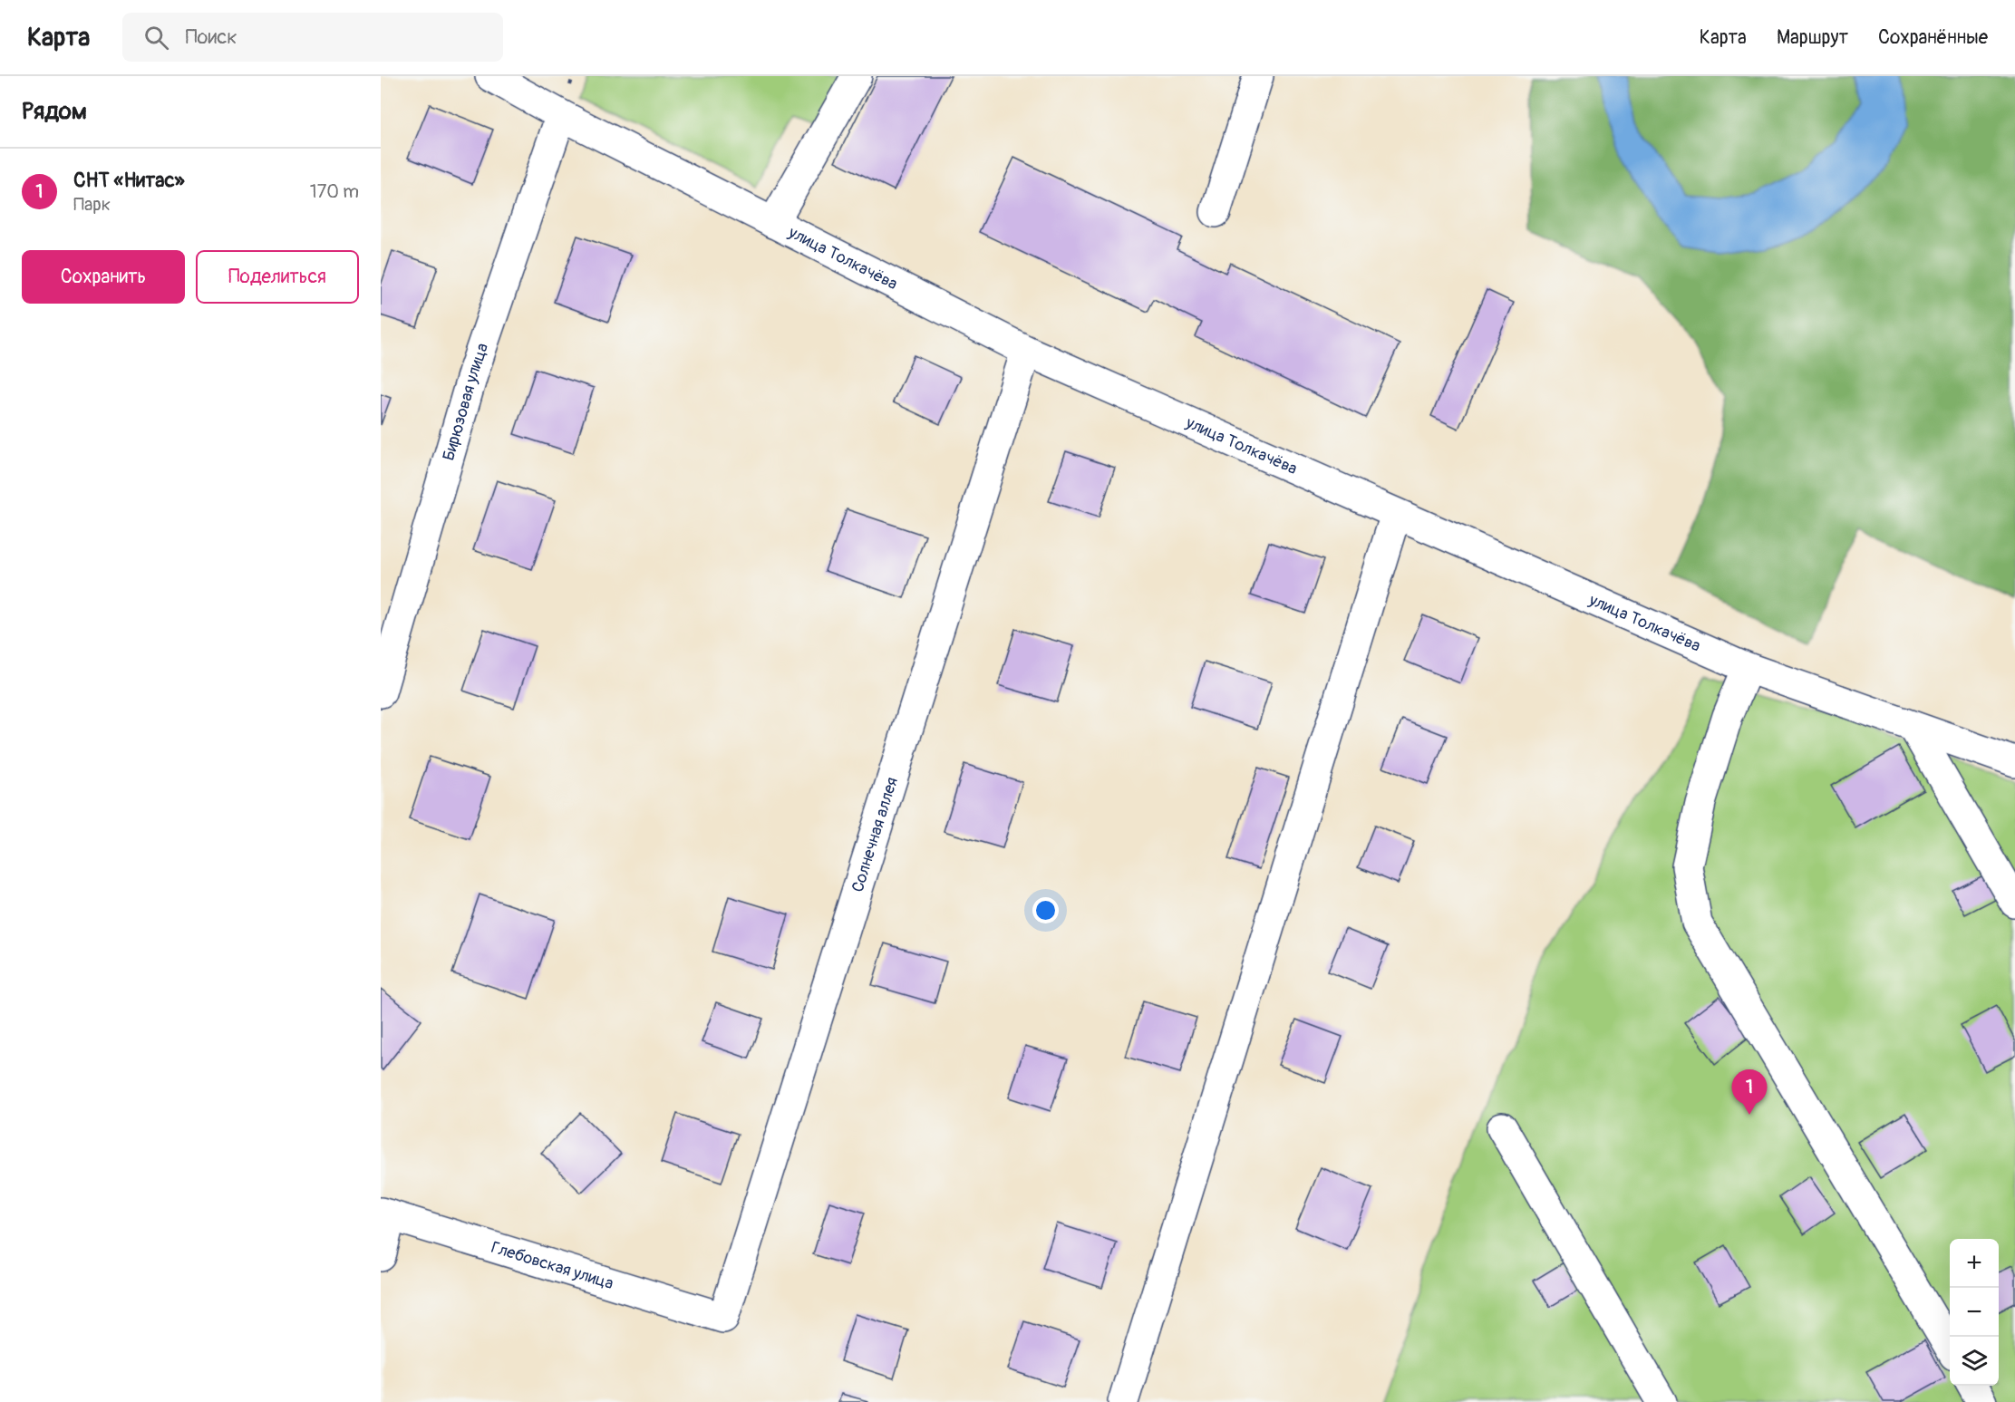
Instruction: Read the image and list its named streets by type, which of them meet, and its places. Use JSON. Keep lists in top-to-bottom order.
{
  "streets": {
    "street": [
      "улица Толкачёва",
      "Бирюзовая улица",
      "Солнечная аллея",
      "Глебовская улица"
    ]
  },
  "crossings": [
    ["улица Толкачёва", "Бирюзовая улица"],
    ["улица Толкачёва", "Солнечная аллея"],
    ["Солнечная аллея", "Глебовская улица"]
  ],
  "page": {
    "header": "Карта",
    "search": "Поиск",
    "nav": ["Карта", "Маршрут", "Сохранённые"],
    "heading": "Рядом",
    "list": [
      {
        "mark": "1",
        "name": "СНТ «Нитас»",
        "note": "Парк",
        "value": "170 m"
      }
    ],
    "buttons": ["Сохранить", "Поделиться"],
    "pins": "1",
    "map_buttons": ["+", "−"]
  }
}
